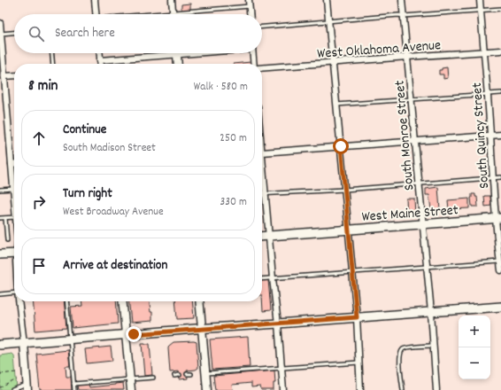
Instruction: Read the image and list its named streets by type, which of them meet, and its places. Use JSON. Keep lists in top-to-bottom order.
{
  "streets": {
    "main road": ["West Maine Street"],
    "street": ["West Oklahoma Avenue", "South Monroe Street", "South Quincy Street"]
  },
  "crossings": [
    ["West Oklahoma Avenue", "South Monroe Street"],
    ["West Oklahoma Avenue", "South Quincy Street"],
    ["South Monroe Street", "West Maine Street"],
    ["South Quincy Street", "West Maine Street"]
  ],
  "page": {
    "search": "Search here",
    "heading": ["8 min", "Walk · 580 m"],
    "list": [
      ["Continue", "South Madison Street", "250 m"],
      ["Turn right", "West Broadway Avenue", "330 m"],
      "Arrive at destination"
    ],
    "map_buttons": ["+", "−"]
  }
}
